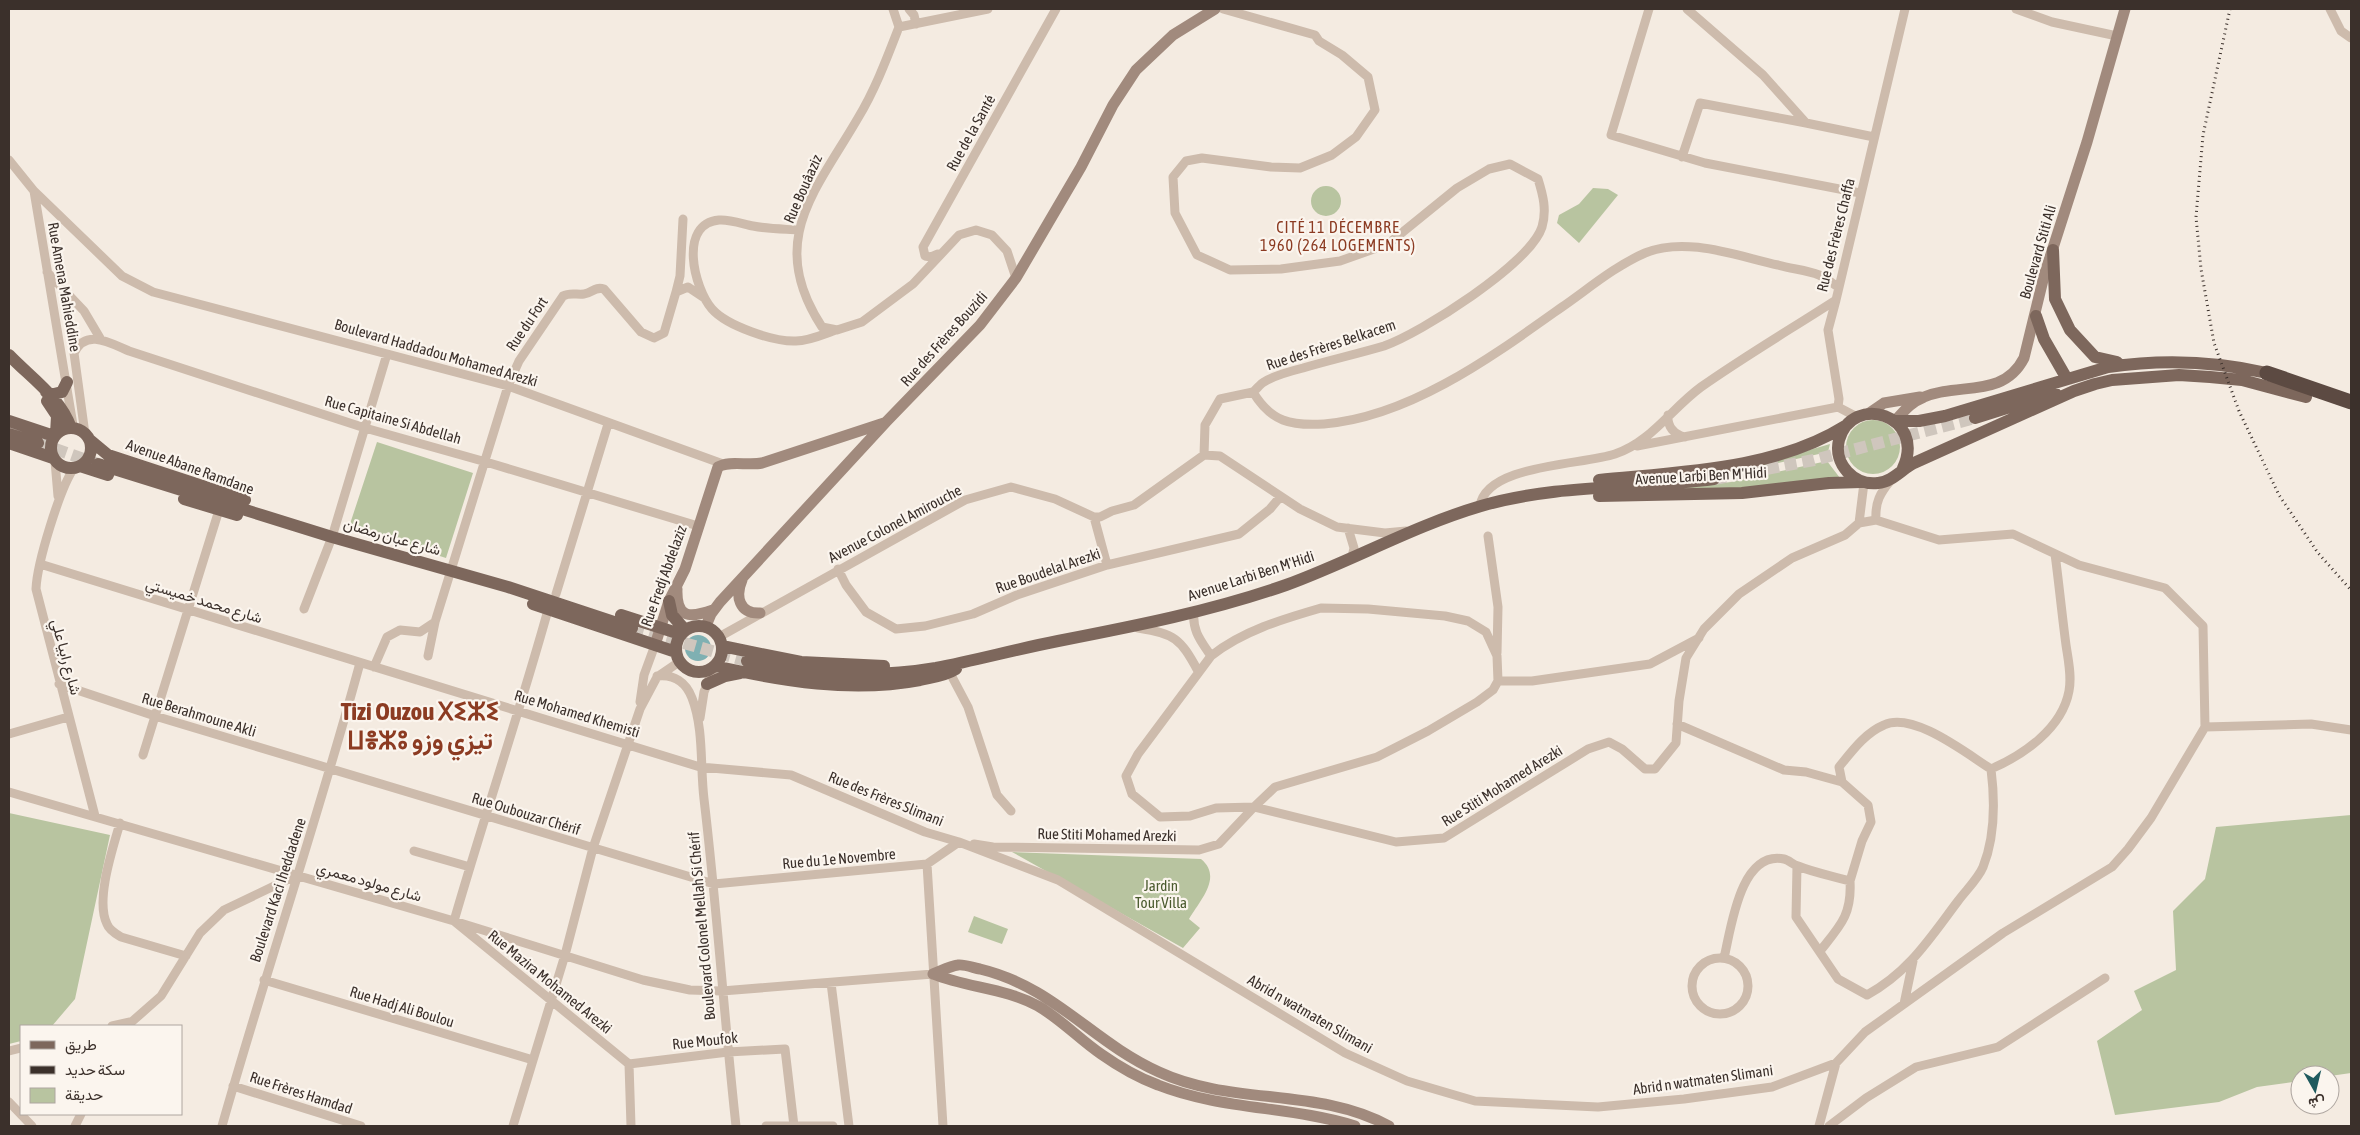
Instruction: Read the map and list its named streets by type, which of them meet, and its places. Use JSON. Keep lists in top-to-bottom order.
{
  "streets": {
    "main road": [
      "Boulevard Stiti Ali",
      "Rue des Frères Bouzidi",
      "Boulevard Haddadou Mohamed Arezki",
      "Avenue Abane Ramdane",
      "Avenue Larbi Ben M'Hidi",
      "شارع عبان رمضان",
      "Rue Fredj Abdelaziz"
    ],
    "street": [
      "Rue de la Santé",
      "Rue Bouâaziz",
      "Rue des Frères Chaffa",
      "Rue Amena Mahieddine",
      "Rue du Fort",
      "Rue des Frères Belkacem",
      "Rue Capitaine Si Abdellah",
      "Avenue Colonel Amirouche",
      "Rue Boudelal Arezki",
      "شارع محمد خميستي",
      "شارع رابيا علي",
      "Rue Mohamed Khemisti",
      "Rue Berahmoune Akli",
      "Rue Stiti Mohamed Arezki",
      "Rue des Frères Slimani",
      "Rue Oubouzar Chérif",
      "Rue du 1e Novembre",
      "شارع مولود معمري",
      "Boulevard Kaci Iheddadene",
      "Boulevard Colonel Mellah Si Chérif",
      "Rue Mazira Mohamed Arezki",
      "Rue Hadj Ali Boulou",
      "Abrid n watmaten Slimani",
      "Rue Moufok",
      "Rue Frères Hamdad"
    ]
  },
  "crossings": [
    ["Rue des Frères Chaffa", "Avenue Larbi Ben M'Hidi"],
    ["Boulevard Stiti Ali", "Avenue Larbi Ben M'Hidi"],
    ["Rue Amena Mahieddine", "Boulevard Haddadou Mohamed Arezki"],
    ["Rue Amena Mahieddine", "Avenue Abane Ramdane"],
    ["Rue du Fort", "Boulevard Haddadou Mohamed Arezki"],
    ["Rue des Frères Bouzidi", "Boulevard Haddadou Mohamed Arezki"],
    ["Rue des Frères Bouzidi", "Avenue Larbi Ben M'Hidi"],
    ["Rue des Frères Bouzidi", "Avenue Colonel Amirouche"],
    ["Rue des Frères Bouzidi", "Boulevard Colonel Mellah Si Chérif"],
    ["Boulevard Haddadou Mohamed Arezki", "Rue Fredj Abdelaziz"],
    ["Rue Capitaine Si Abdellah", "Rue Fredj Abdelaziz"],
    ["Avenue Abane Ramdane", "شارع عبان رمضان"],
    ["Avenue Larbi Ben M'Hidi", "Avenue Colonel Amirouche"],
    ["Avenue Larbi Ben M'Hidi", "Boulevard Colonel Mellah Si Chérif"],
    ["Avenue Colonel Amirouche", "Rue Boudelal Arezki"],
    ["Avenue Colonel Amirouche", "Boulevard Colonel Mellah Si Chérif"],
    ["شارع محمد خميستي", "شارع رابيا علي"],
    ["شارع محمد خميستي", "Rue Mohamed Khemisti"],
    ["شارع محمد خميستي", "Boulevard Kaci Iheddadene"],
    ["شارع رابيا علي", "Rue Berahmoune Akli"],
    ["شارع رابيا علي", "شارع مولود معمري"],
    ["Rue Mohamed Khemisti", "Rue des Frères Slimani"],
    ["Rue Mohamed Khemisti", "Boulevard Kaci Iheddadene"],
    ["Rue Mohamed Khemisti", "Boulevard Colonel Mellah Si Chérif"],
    ["Rue Berahmoune Akli", "Rue Oubouzar Chérif"],
    ["Rue Berahmoune Akli", "Boulevard Kaci Iheddadene"],
    ["Rue Stiti Mohamed Arezki", "Rue des Frères Slimani"],
    ["Rue Stiti Mohamed Arezki", "Rue du 1e Novembre"],
    ["Rue des Frères Slimani", "Rue du 1e Novembre"],
    ["Rue des Frères Slimani", "Boulevard Colonel Mellah Si Chérif"],
    ["Rue des Frères Slimani", "Abrid n watmaten Slimani"],
    ["Rue Oubouzar Chérif", "Rue du 1e Novembre"],
    ["Rue Oubouzar Chérif", "Boulevard Kaci Iheddadene"],
    ["Rue Oubouzar Chérif", "Boulevard Colonel Mellah Si Chérif"],
    ["Rue du 1e Novembre", "Boulevard Colonel Mellah Si Chérif"],
    ["شارع مولود معمري", "Boulevard Kaci Iheddadene"],
    ["شارع مولود معمري", "Boulevard Colonel Mellah Si Chérif"],
    ["شارع مولود معمري", "Rue Mazira Mohamed Arezki"],
    ["Boulevard Kaci Iheddadene", "Rue Hadj Ali Boulou"],
    ["Boulevard Kaci Iheddadene", "Rue Frères Hamdad"],
    ["Boulevard Colonel Mellah Si Chérif", "Rue Moufok"],
    ["Rue Mazira Mohamed Arezki", "Rue Moufok"]
  ],
  "districts": ["CITÉ 11 DÉCEMBRE 1960 (264 LOGEMENTS)", "Tizi Ouzou ⵝⵉⵣⵉ ⵡⴻⵣⵓ تيزي وزو"],
  "parks": ["Jardin Tour Villa"],
  "legend": ["طريق", "سكة حديد", "حديقة"],
  "north": "bottom"
}
